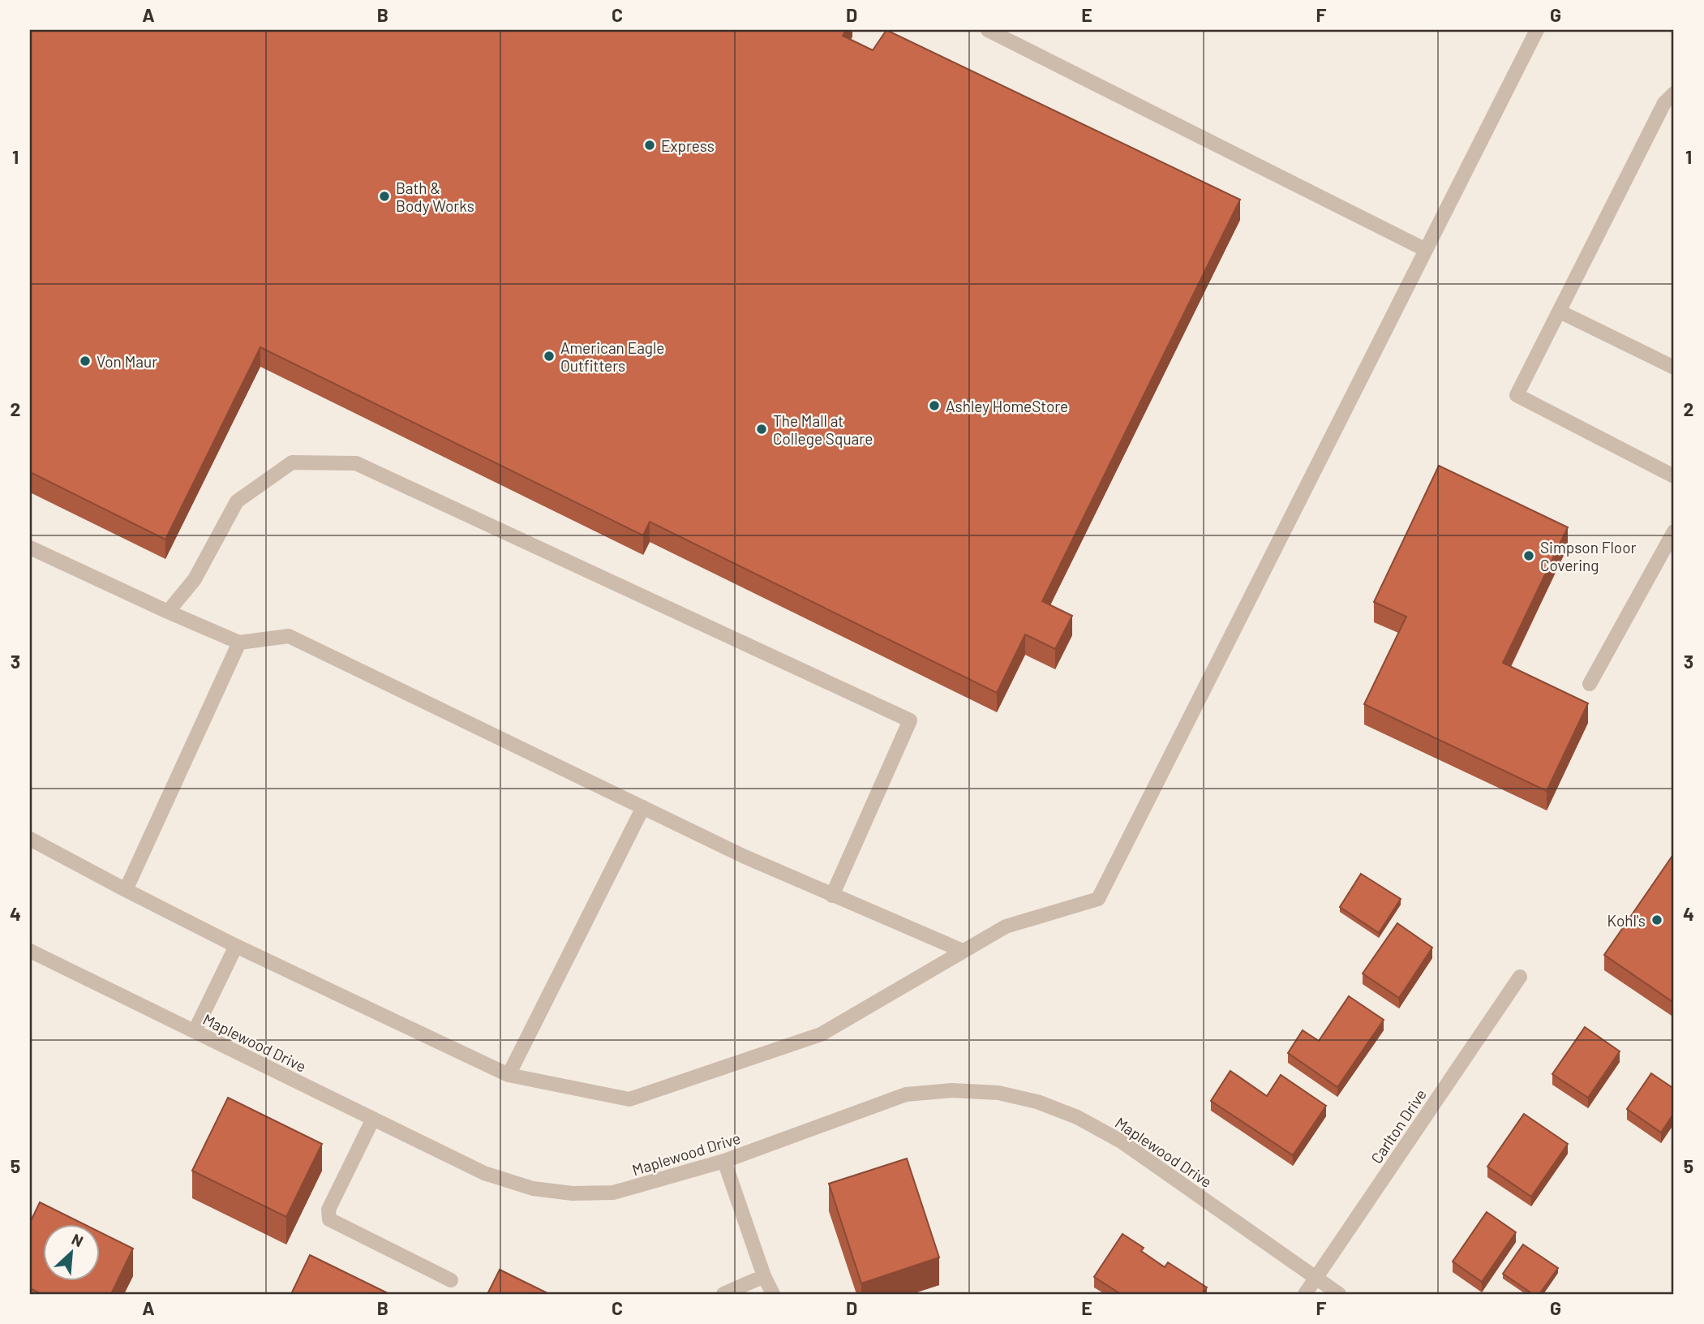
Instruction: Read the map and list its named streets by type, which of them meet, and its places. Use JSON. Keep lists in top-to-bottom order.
{
  "streets": {
    "street": ["Maplewood Drive", "Carlton Drive"]
  },
  "crossings": [
    ["Maplewood Drive", "Carlton Drive"]
  ],
  "places": [
    "Express",
    "Bath & Body Works",
    "American Eagle Outfitters",
    "Von Maur",
    "Ashley HomeStore",
    "The Mall at College Square",
    "Simpson Floor Covering",
    "Kohl's"
  ],
  "north": "top right",
  "grid": {
    "columns": [
      "A",
      "B",
      "C",
      "D",
      "E",
      "F",
      "G"
    ],
    "rows": [
      "1",
      "2",
      "3",
      "4",
      "5"
    ]
  }
}
